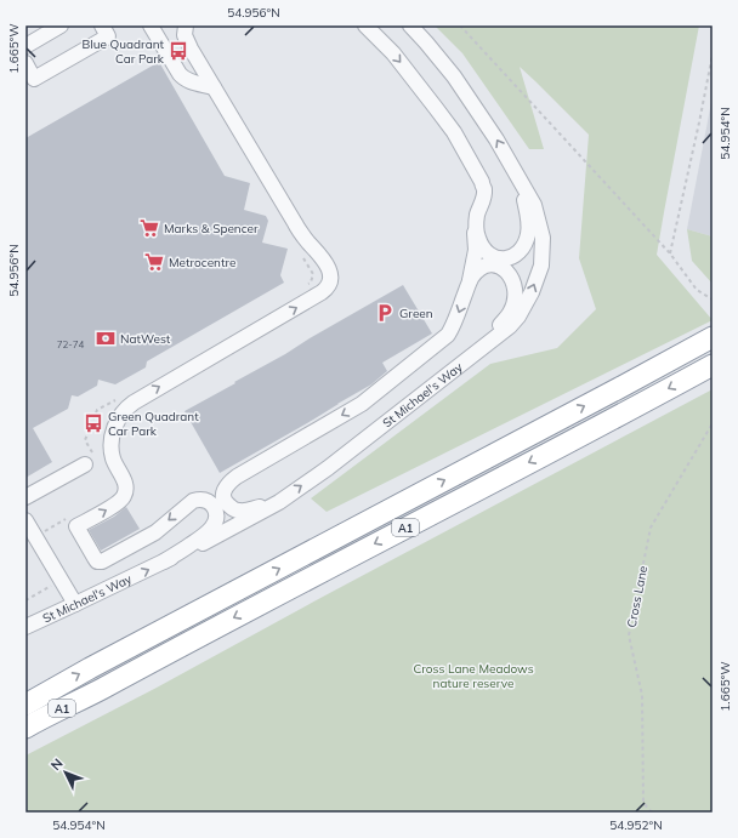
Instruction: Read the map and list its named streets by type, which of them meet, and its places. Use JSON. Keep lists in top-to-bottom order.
{
  "streets": {
    "highway": ["A1"],
    "street": ["St Michael's Way"],
    "path": ["Cross Lane"]
  },
  "parks": ["Cross Lane Meadows nature reserve"],
  "places": {
    "bus stop": ["Blue Quadrant Car Park", "Green Quadrant Car Park"],
    "supermarket": ["Marks & Spencer", "Metrocentre"],
    "parking": ["Green"],
    "bank": ["NatWest"]
  },
  "house_numbers": ["72-74"],
  "north": "top left",
  "coordinates": [
    "54.956°N",
    "1.665°W",
    "54.954°N",
    "54.952°N"
  ]
}
